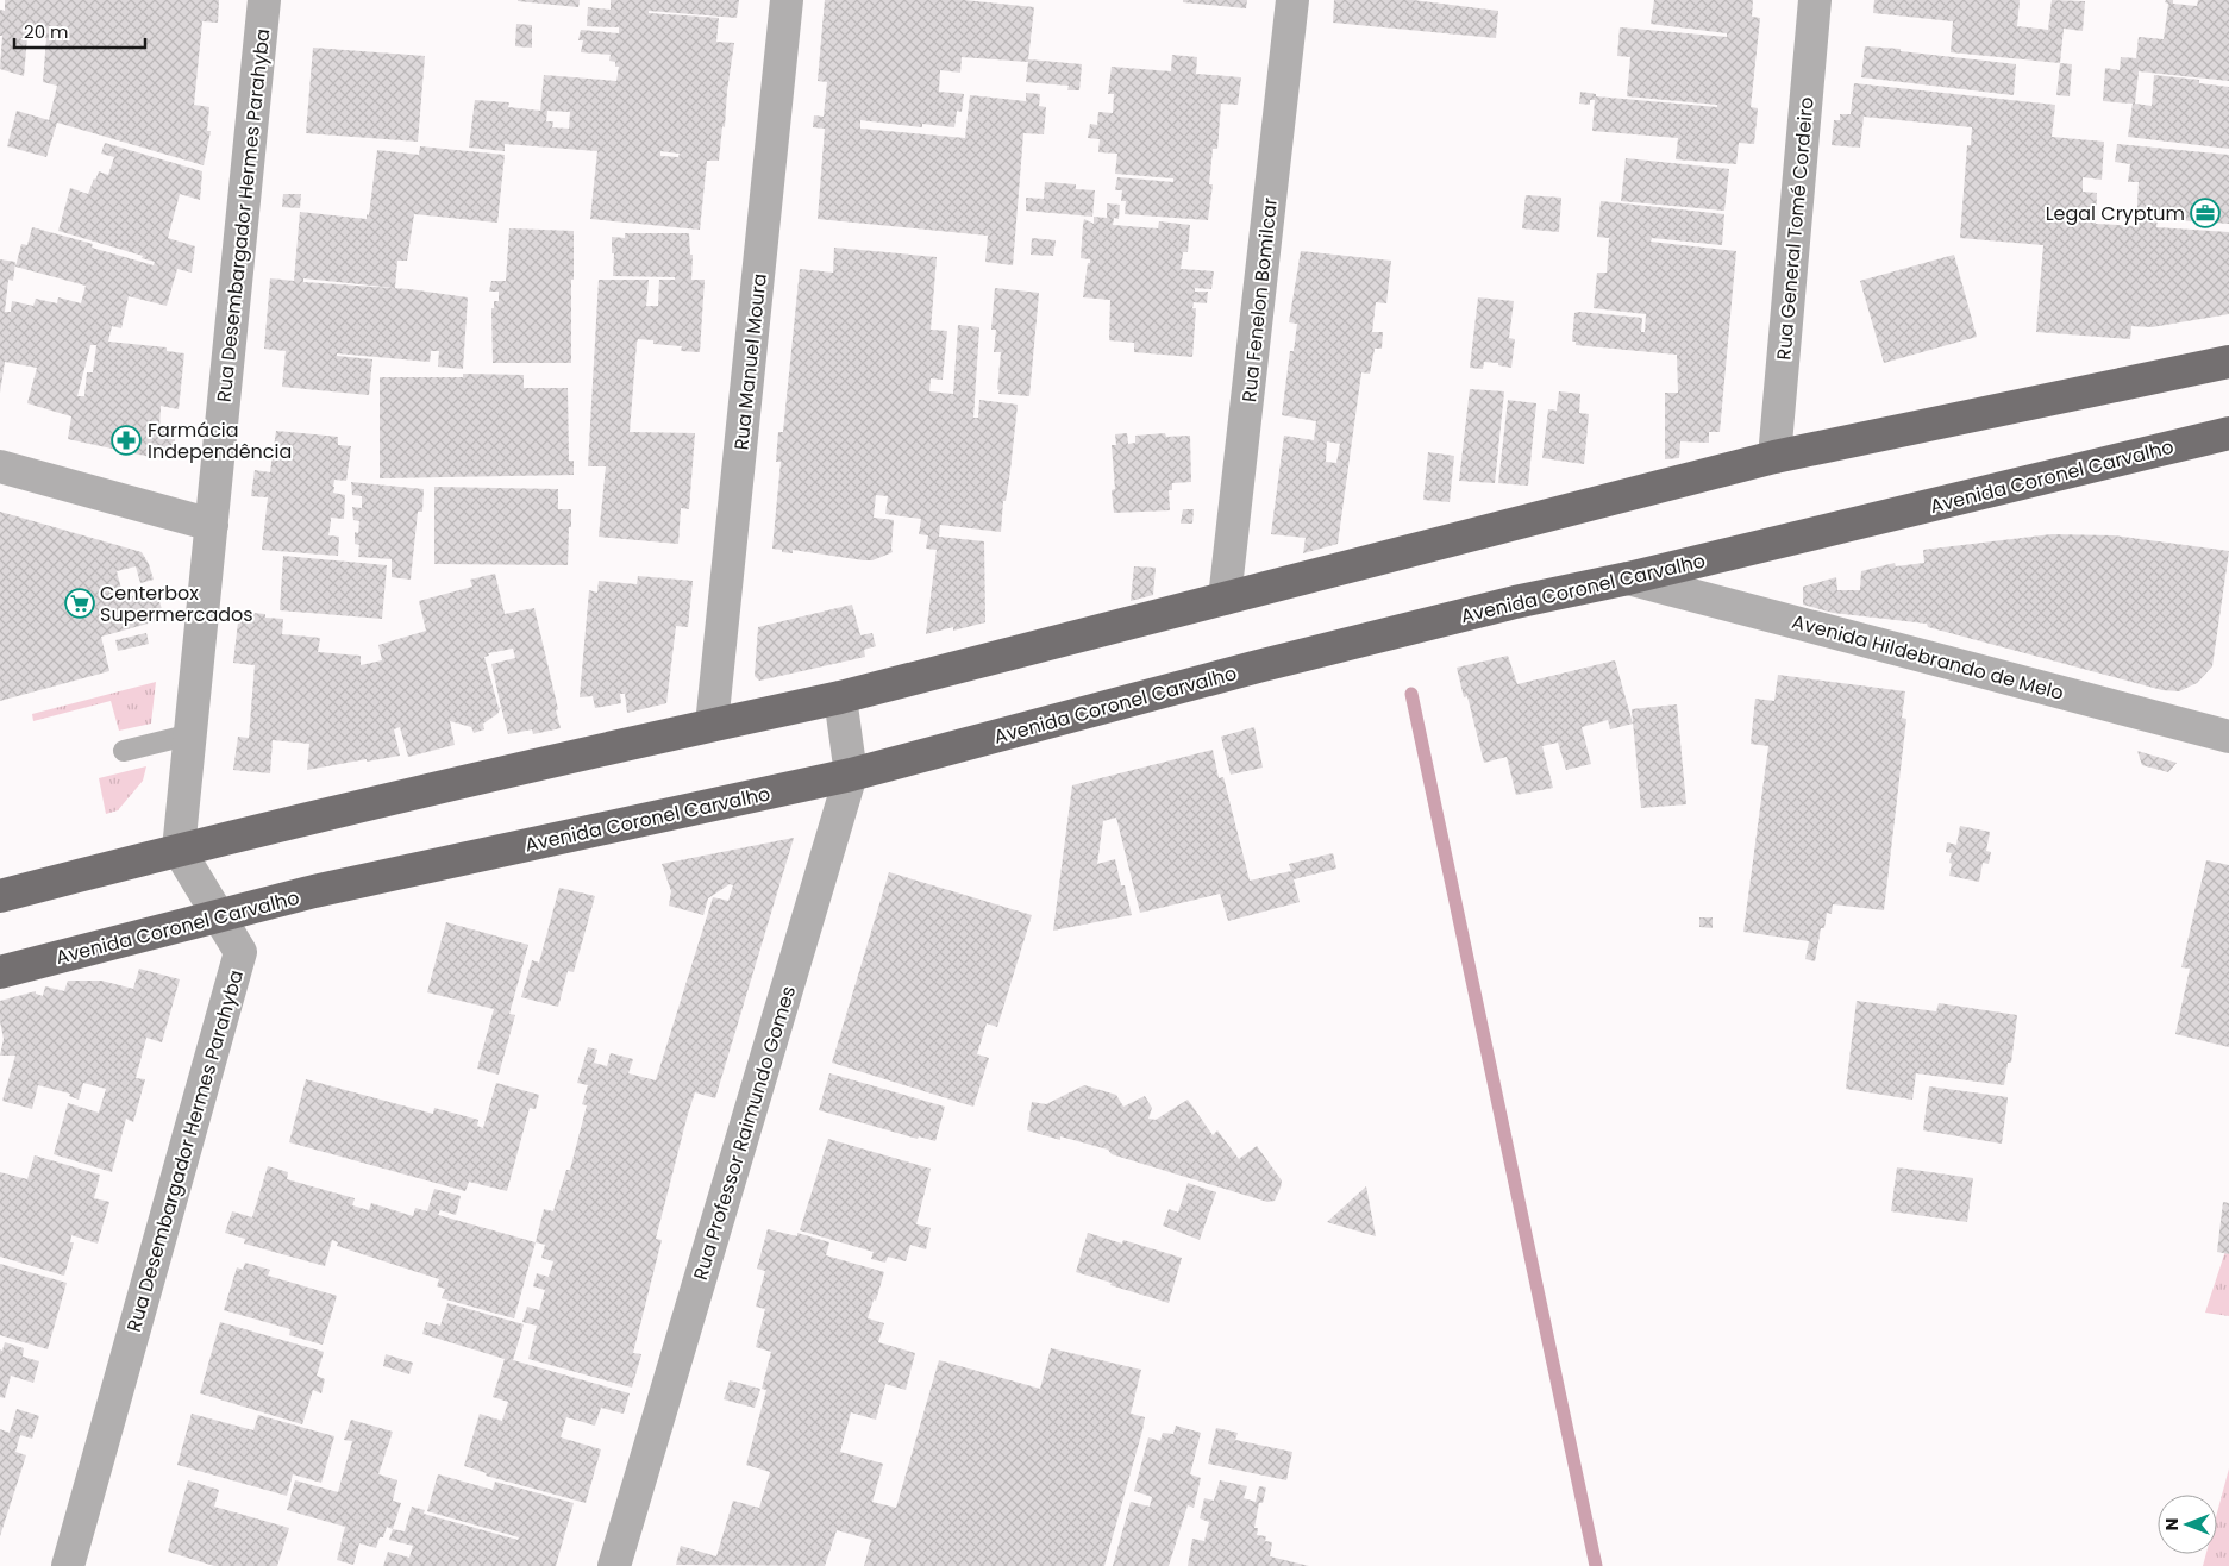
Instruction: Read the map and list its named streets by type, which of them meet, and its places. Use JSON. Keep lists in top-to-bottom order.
{
  "streets": {
    "main road": ["Avenida Coronel Carvalho"],
    "street": [
      "Rua Desembargador Hermes Parahyba",
      "Rua General Tomé Cordeiro",
      "Rua Fenelon Bomilcar",
      "Rua Manuel Moura",
      "Avenida Hildebrando de Melo",
      "Rua Professor Raimundo Gomes"
    ]
  },
  "crossings": [
    ["Rua Desembargador Hermes Parahyba", "Avenida Coronel Carvalho"],
    ["Avenida Coronel Carvalho", "Avenida Hildebrando de Melo"],
    ["Avenida Coronel Carvalho", "Rua Professor Raimundo Gomes"]
  ],
  "places": {
    "office": ["Legal Cryptum"],
    "pharmacy": ["Farmácia Independência"],
    "supermarket": ["Centerbox Supermercados"]
  },
  "scale_bar": "20 m",
  "north": "left"
}
